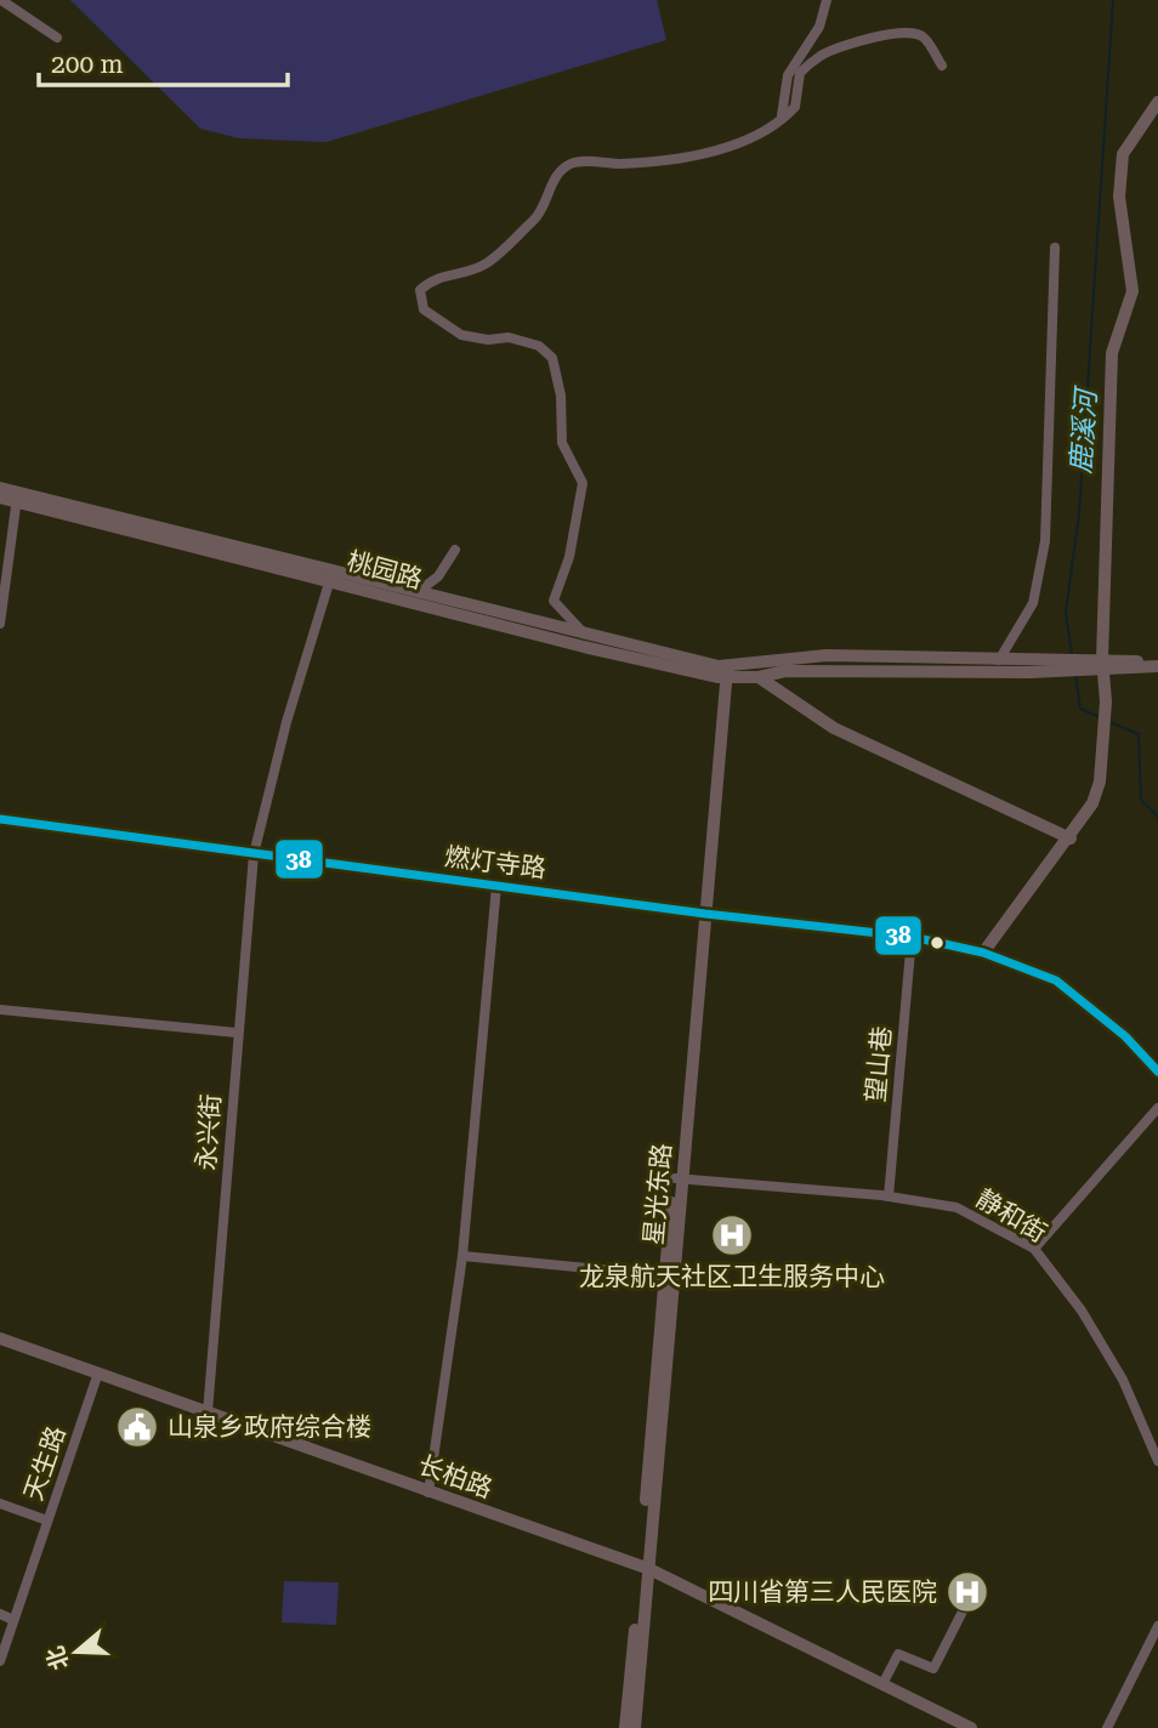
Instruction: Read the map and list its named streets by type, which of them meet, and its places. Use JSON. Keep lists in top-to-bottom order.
{
  "streets": {
    "street": [
      "桃园路",
      "燃灯寺路",
      "望山巷",
      "永兴街",
      "星光东路",
      "静和街",
      "天生路",
      "长柏路"
    ]
  },
  "crossings": [
    ["桃园路", "永兴街"],
    ["桃园路", "星光东路"],
    ["燃灯寺路", "望山巷"],
    ["燃灯寺路", "永兴街"],
    ["燃灯寺路", "星光东路"],
    ["望山巷", "静和街"],
    ["永兴街", "长柏路"],
    ["星光东路", "静和街"],
    ["星光东路", "长柏路"],
    ["天生路", "长柏路"]
  ],
  "water": ["鹿溪河"],
  "places": {
    "hospital": ["龙泉航天社区卫生服务中心", "四川省第三人民医院"],
    "public building": ["山泉乡政府综合楼"]
  },
  "lines": ["transit line 38"],
  "scale_bar": "200 m",
  "north": "left"
}
